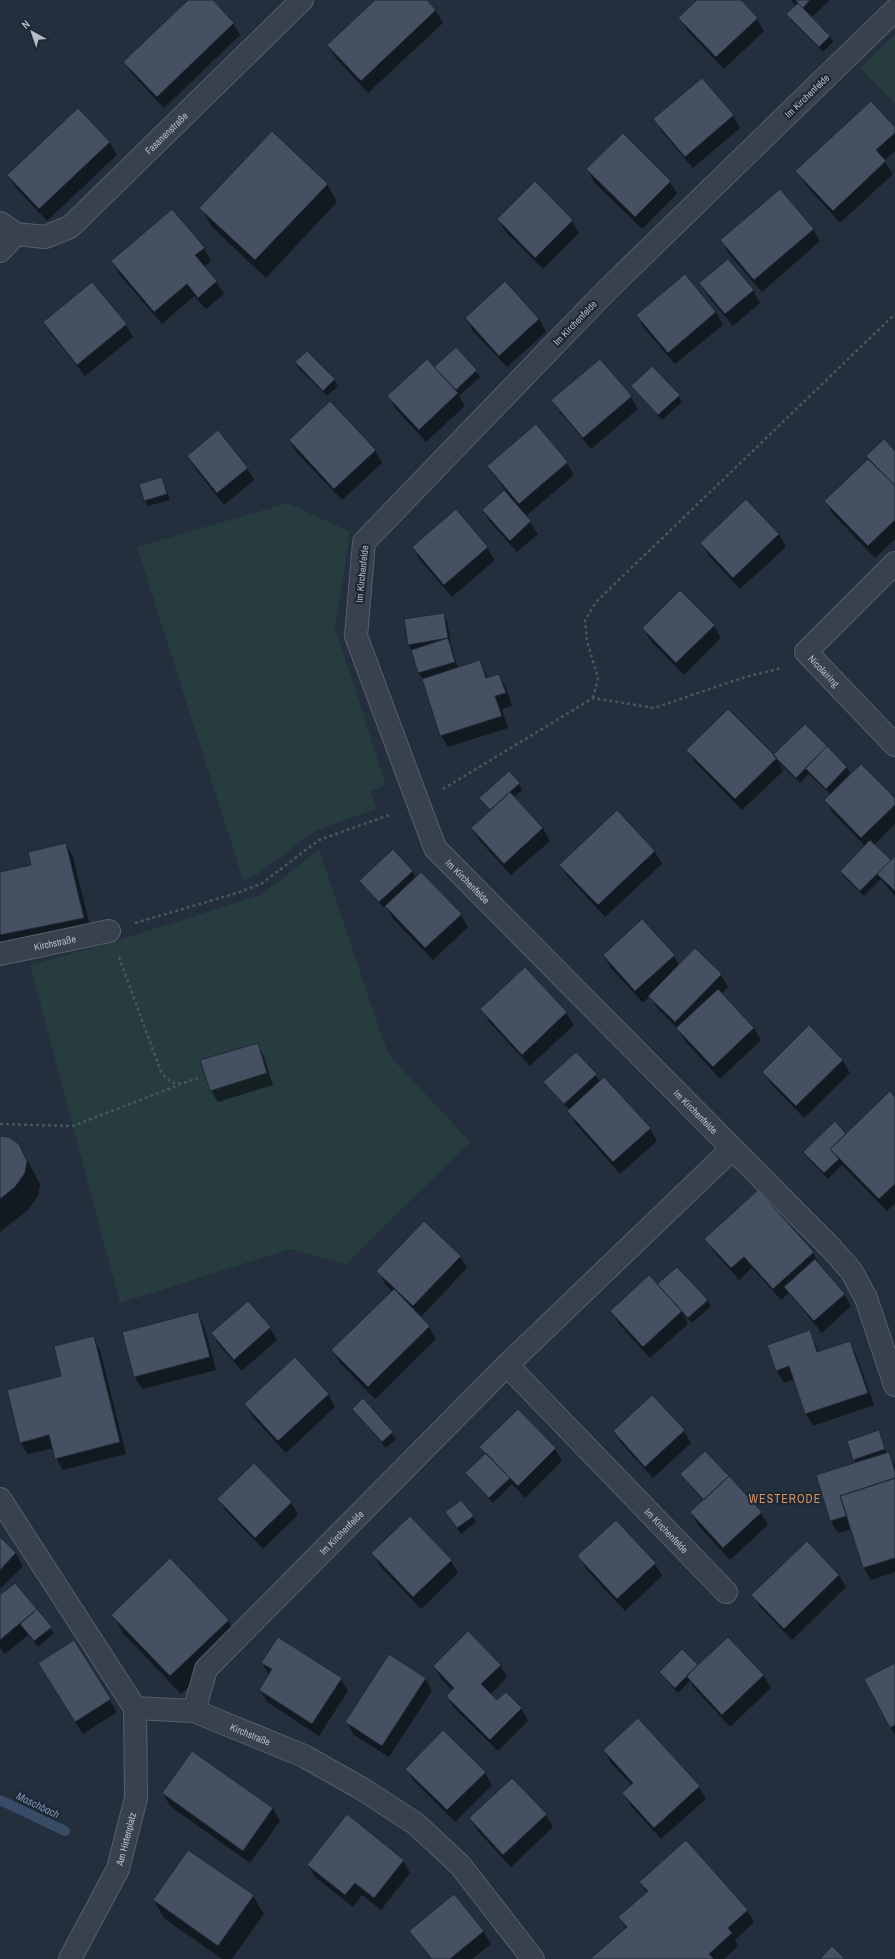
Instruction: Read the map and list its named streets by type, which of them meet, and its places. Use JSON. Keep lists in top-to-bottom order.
{
  "streets": {
    "street": [
      "Im Kirchenfelde",
      "Fasanenstraße",
      "Nicolairing",
      "Kirchstraße",
      "Am Hirtenplatz"
    ]
  },
  "crossings": [
    ["Im Kirchenfelde", "Kirchstraße"],
    ["Kirchstraße", "Am Hirtenplatz"]
  ],
  "districts": ["WESTERODE"],
  "water": ["Maschbach"],
  "north": "top left"
}
